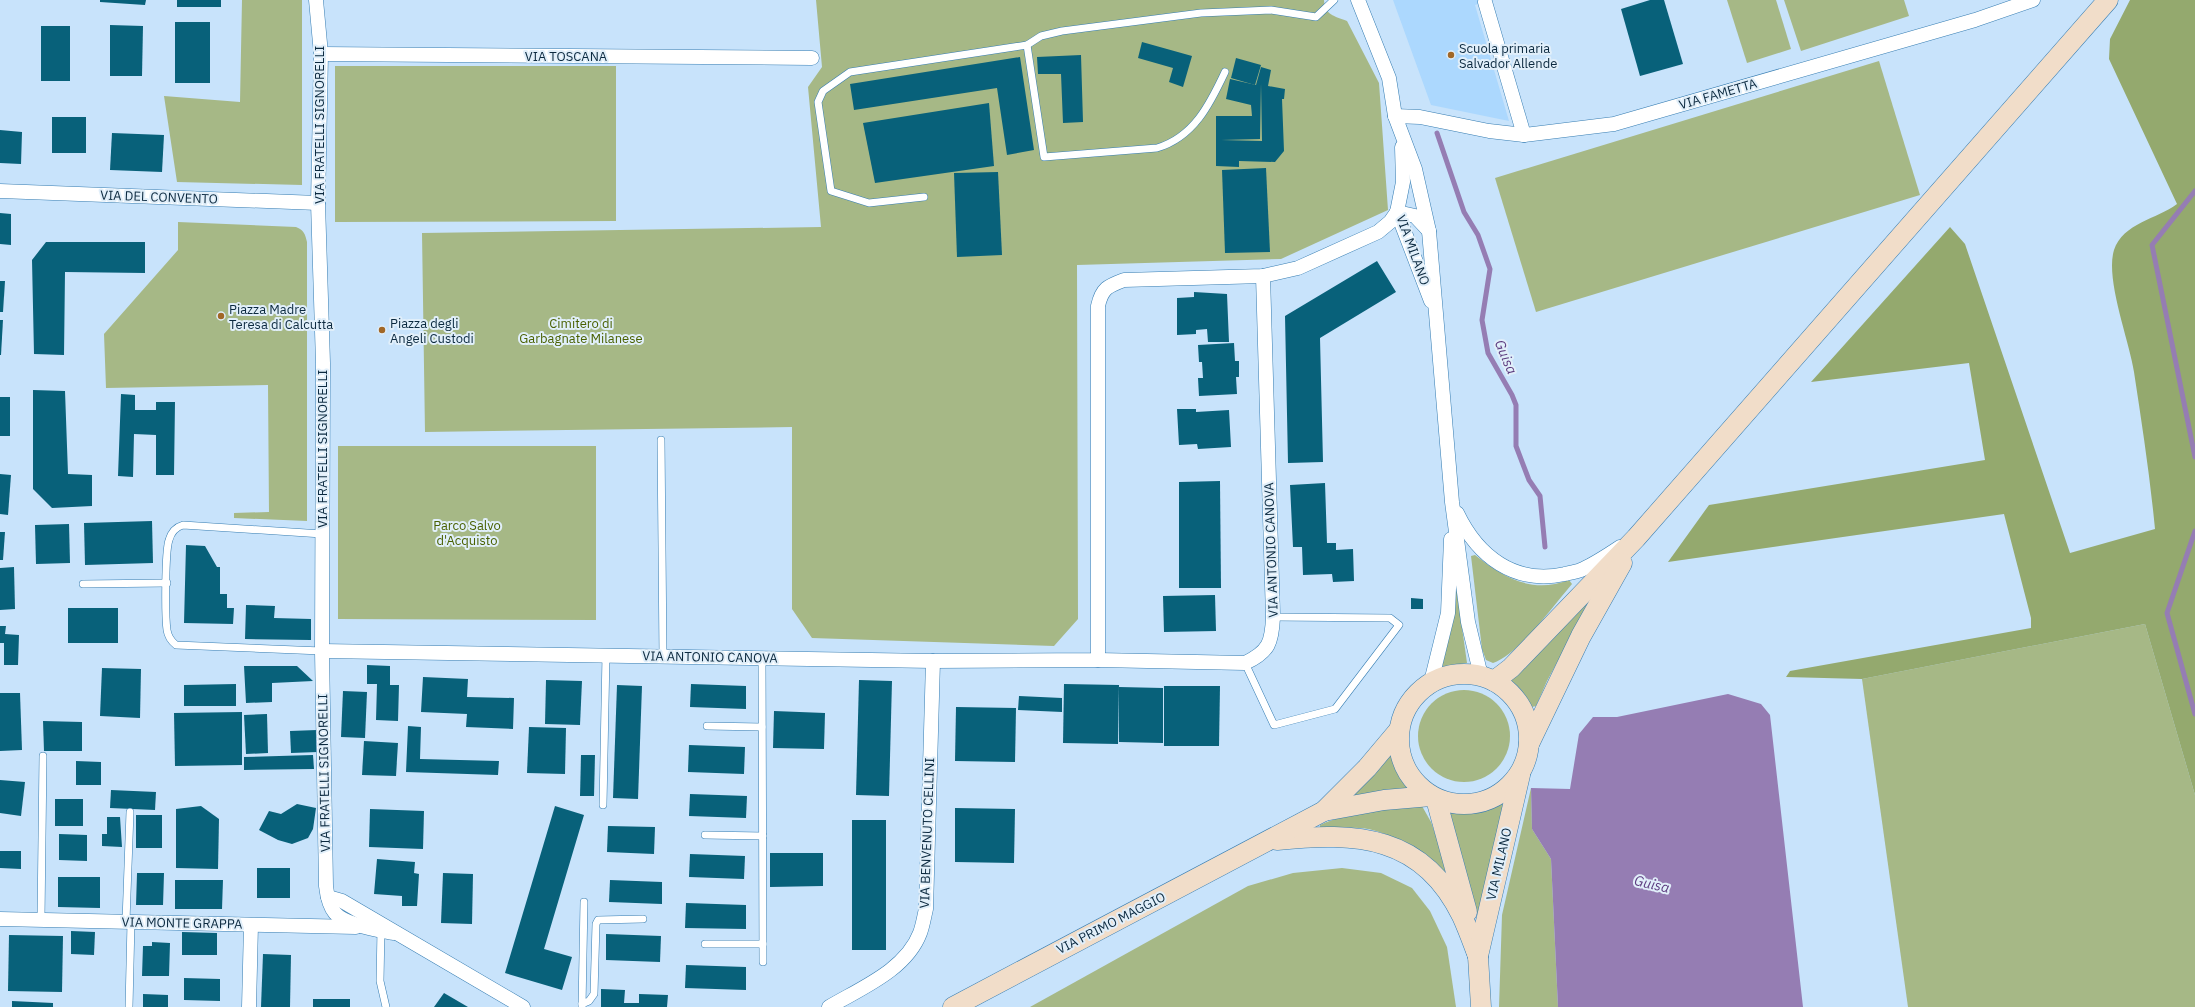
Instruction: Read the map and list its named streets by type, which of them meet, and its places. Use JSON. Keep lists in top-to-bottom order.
{
  "streets": {
    "street": [
      "VIA TOSCANA",
      "VIA FAMETTA",
      "VIA FRATELLI SIGNORELLI",
      "VIA DEL CONVENTO",
      "VIA MILANO",
      "VIA ANTONIO CANOVA",
      "VIA BENVENUTO CELLINI",
      "VIA MONTE GRAPPA",
      "VIA PRIMO MAGGIO"
    ]
  },
  "crossings": [
    ["VIA TOSCANA", "VIA FRATELLI SIGNORELLI"],
    ["VIA FAMETTA", "VIA MILANO"],
    ["VIA FRATELLI SIGNORELLI", "VIA DEL CONVENTO"],
    ["VIA FRATELLI SIGNORELLI", "VIA ANTONIO CANOVA"],
    ["VIA FRATELLI SIGNORELLI", "VIA MONTE GRAPPA"],
    ["VIA MILANO", "VIA PRIMO MAGGIO"],
    ["VIA ANTONIO CANOVA", "VIA BENVENUTO CELLINI"]
  ],
  "water": ["Guisa"],
  "parks": ["Cimitero di Garbagnate Milanese", "Parco Salvo d'Acquisto"],
  "places": ["Scuola primaria Salvador Allende", "Piazza Madre Teresa di Calcutta", "Piazza degli Angeli Custodi"]
}
